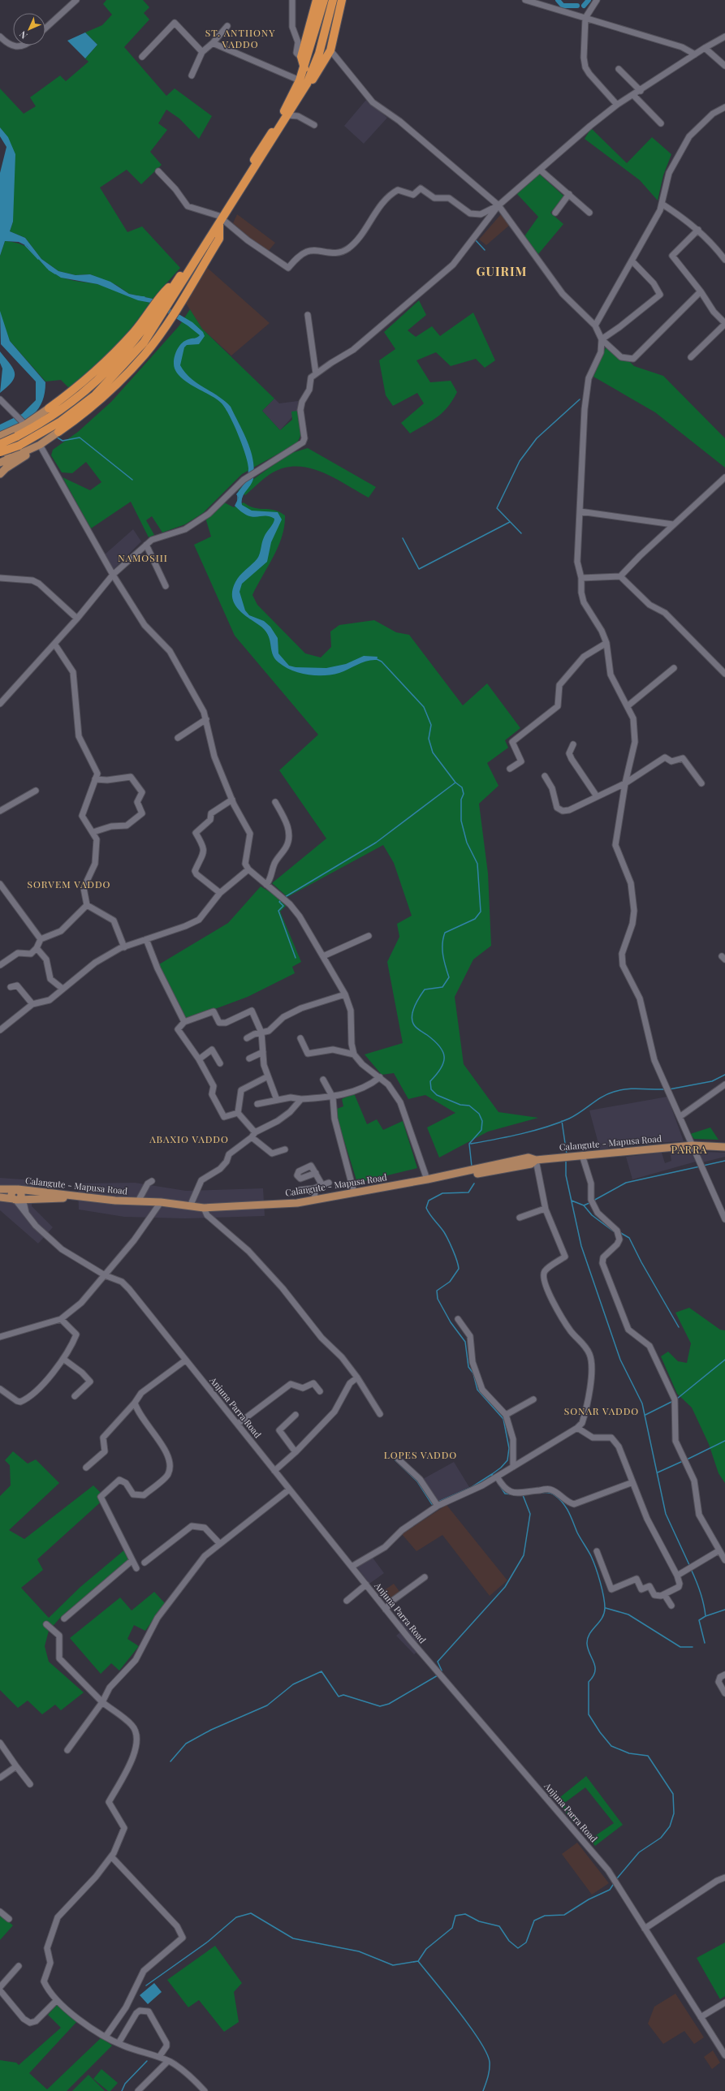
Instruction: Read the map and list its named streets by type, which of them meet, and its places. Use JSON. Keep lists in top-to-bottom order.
{
  "streets": {
    "main road": ["Calangute - Mapusa Road"],
    "street": ["Anjuna Parra Road"]
  },
  "crossings": [
    ["Calangute - Mapusa Road", "Anjuna Parra Road"]
  ],
  "districts": [
    "ST. ANTHONY VADDO",
    "GUIRIM",
    "NAMOSHI",
    "SORVEM VADDO",
    "ABAXIO VADDO",
    "PARRA",
    "SONAR VADDO",
    "LOPES VADDO"
  ],
  "north": "bottom left"
}
